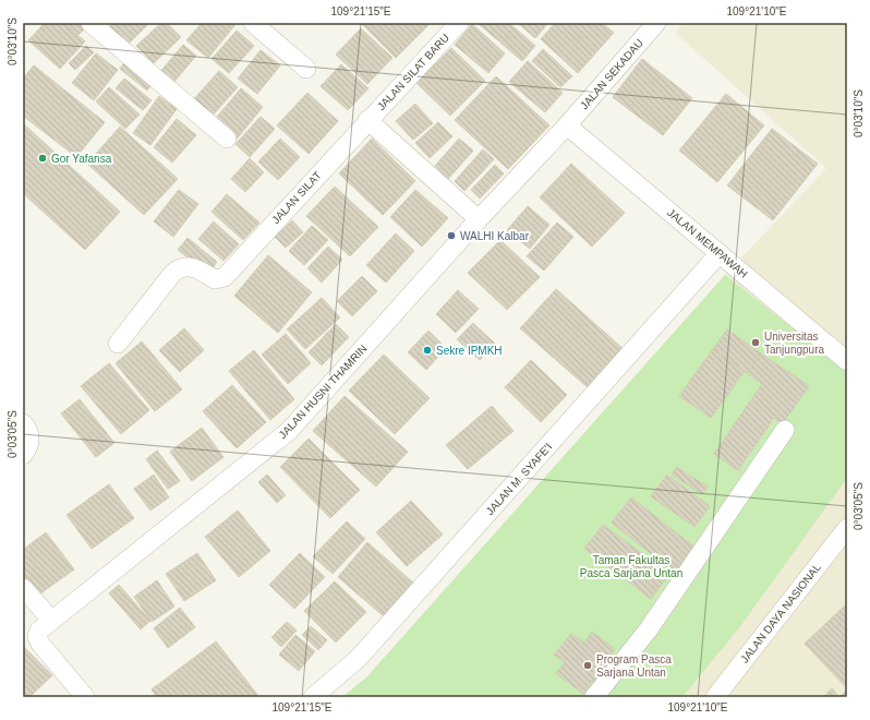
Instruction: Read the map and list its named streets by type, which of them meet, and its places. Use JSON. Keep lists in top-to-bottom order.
{
  "streets": {
    "street": [
      "JALAN SILAT BARU",
      "JALAN SEKADAU",
      "JALAN SILAT",
      "JALAN MEMPAWAH",
      "JALAN HUSNI THAMRIN",
      "JALAN M. SYAFE'I",
      "JALAN DAYA NASIONAL"
    ]
  },
  "crossings": [
    ["JALAN SILAT BARU", "JALAN SILAT"],
    ["JALAN SEKADAU", "JALAN MEMPAWAH"],
    ["JALAN SEKADAU", "JALAN HUSNI THAMRIN"],
    ["JALAN MEMPAWAH", "JALAN HUSNI THAMRIN"],
    ["JALAN MEMPAWAH", "JALAN M. SYAFE'I"]
  ],
  "parks": ["Taman Fakultas Pasca Sarjana Untan"],
  "places": [
    "Gor Yafansa",
    "WALHI Kalbar",
    "Universitas Tanjungpura",
    "Sekre IPMKH",
    "Program Pasca Sarjana Untan"
  ],
  "coordinates": [
    "109°21'15\"E",
    "109°21'10\"E",
    "0°03'10\"S",
    "0°03'05\"S"
  ]
}
